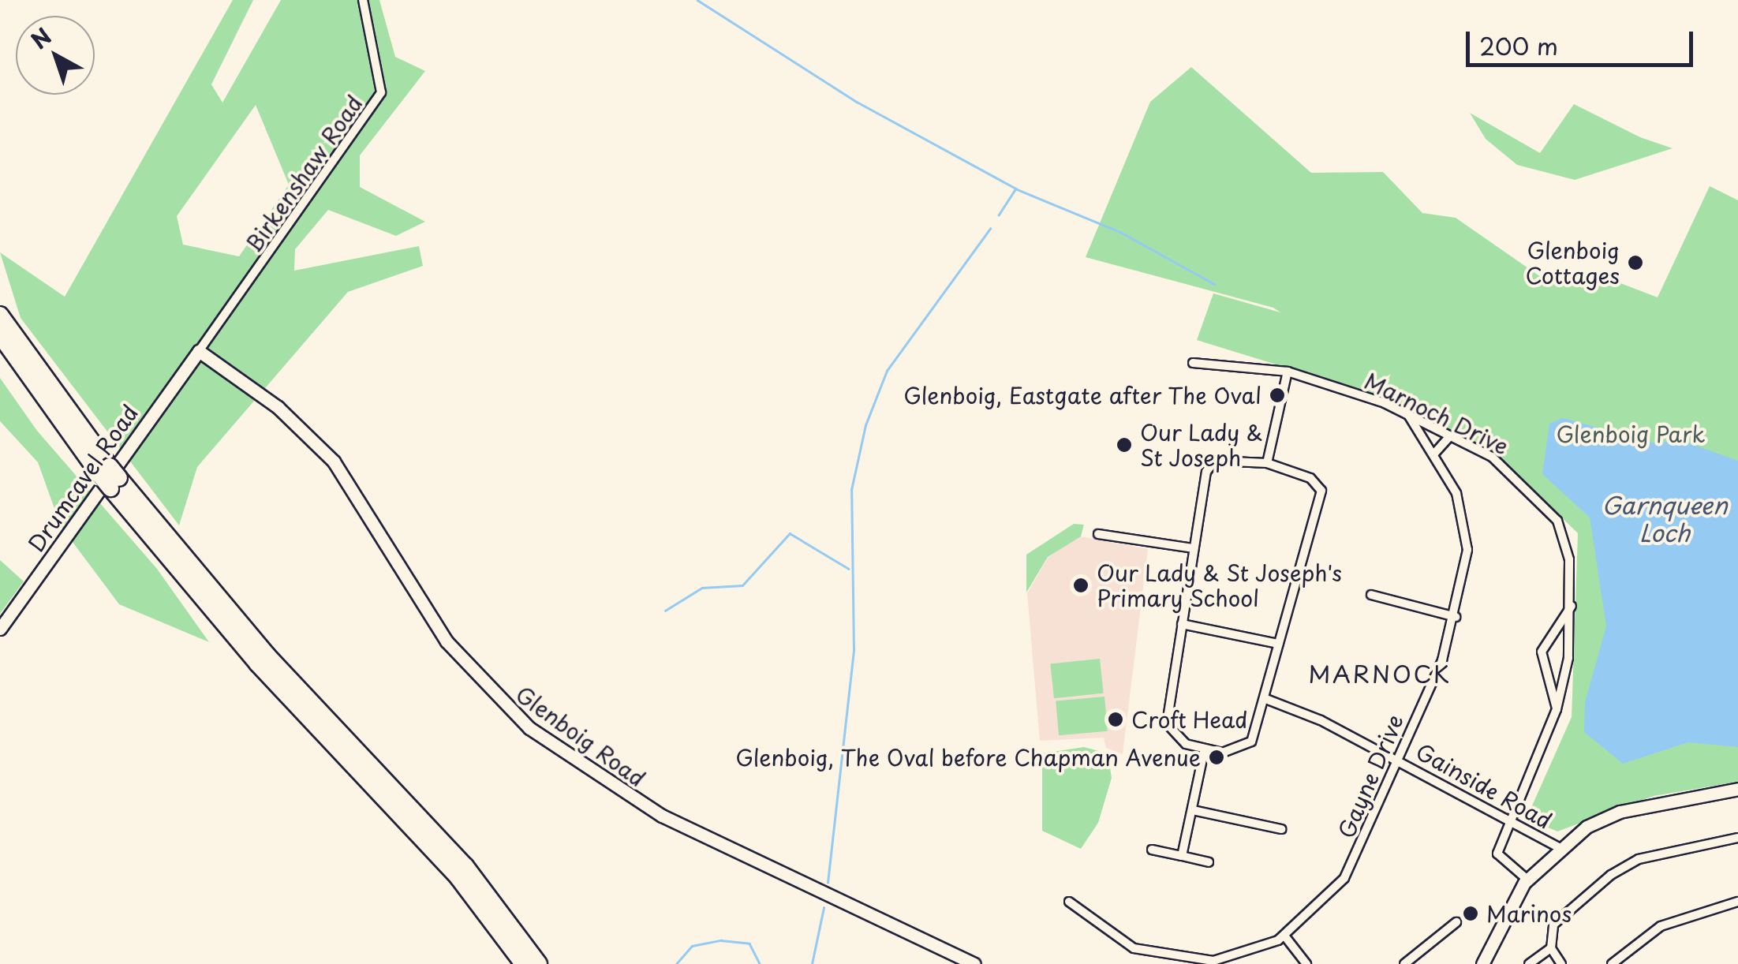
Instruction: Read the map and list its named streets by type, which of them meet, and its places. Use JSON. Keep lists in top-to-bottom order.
{
  "streets": {
    "street": [
      "Birkenshaw Road",
      "Marnoch Drive",
      "Drumcavel Road",
      "Glenboig Road",
      "Gayne Drive",
      "Gainside Road"
    ]
  },
  "crossings": [
    ["Birkenshaw Road", "Drumcavel Road"],
    ["Birkenshaw Road", "Glenboig Road"],
    ["Marnoch Drive", "Gayne Drive"],
    ["Marnoch Drive", "Gainside Road"],
    ["Drumcavel Road", "Glenboig Road"],
    ["Gayne Drive", "Gainside Road"]
  ],
  "districts": ["MARNOCK"],
  "water": ["Garnqueen Loch"],
  "parks": ["Glenboig Park"],
  "places": [
    "Glenboig Cottages",
    "Glenboig, Eastgate after The Oval",
    "Our Lady & St Joseph",
    "Our Lady & St Joseph's Primary School",
    "Croft Head",
    "Glenboig, The Oval before Chapman Avenue",
    "Marinos"
  ],
  "scale_bar": "200 m",
  "north": "top left"
}
